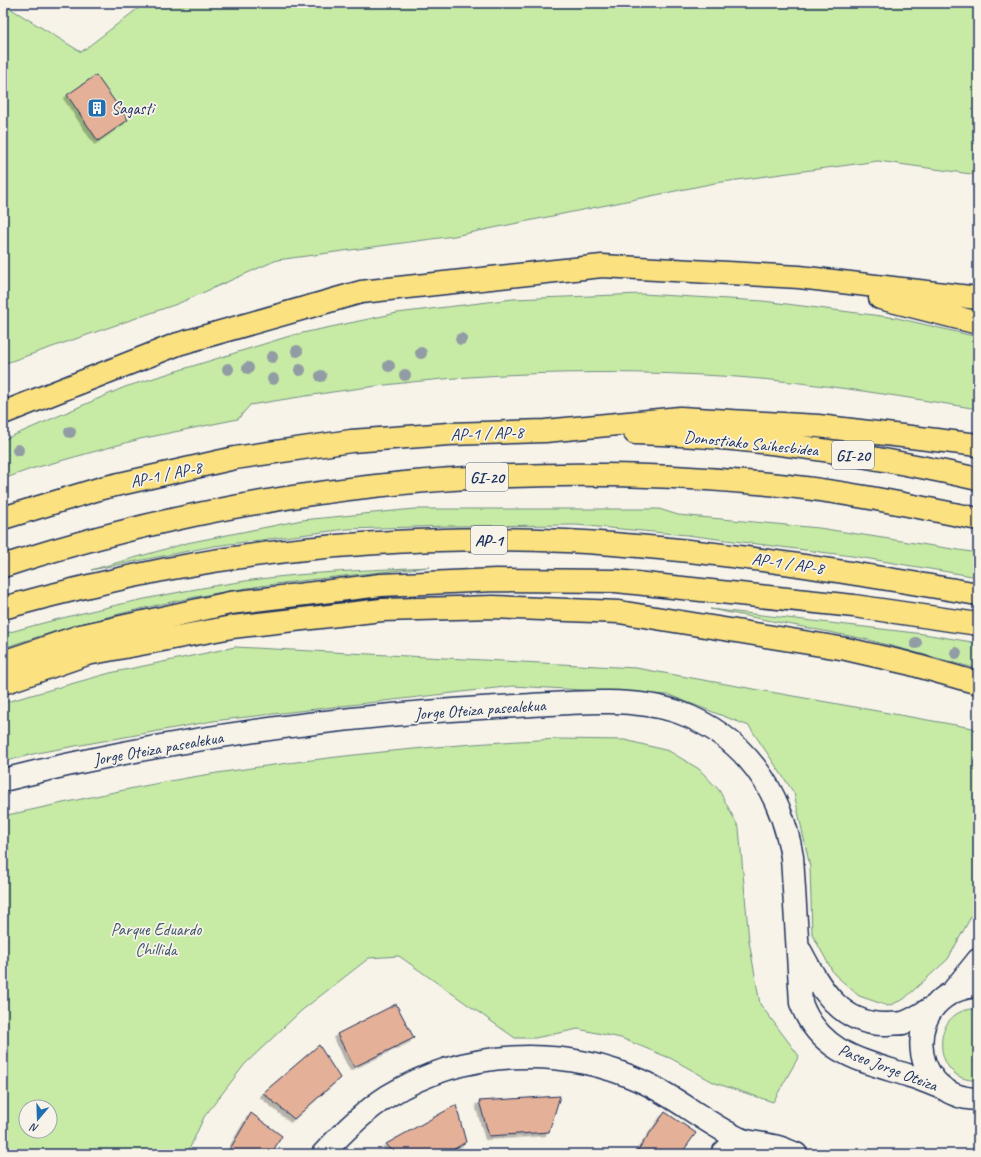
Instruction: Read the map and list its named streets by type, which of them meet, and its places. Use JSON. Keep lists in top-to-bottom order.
{
  "streets": {
    "highway": [
      "AP-1 / AP-8",
      "Donostiako Saihesbidea",
      "GI-20",
      "AP-1"
    ],
    "street": ["Jorge Oteiza pasealekua", "Paseo Jorge Oteiza"]
  },
  "crossings": [
    ["AP-1 / AP-8", "Donostiako Saihesbidea"],
    ["Jorge Oteiza pasealekua", "Paseo Jorge Oteiza"]
  ],
  "parks": ["Parque Eduardo Chillida"],
  "places": {
    "building": ["Sagasti"]
  },
  "north": "bottom"
}
